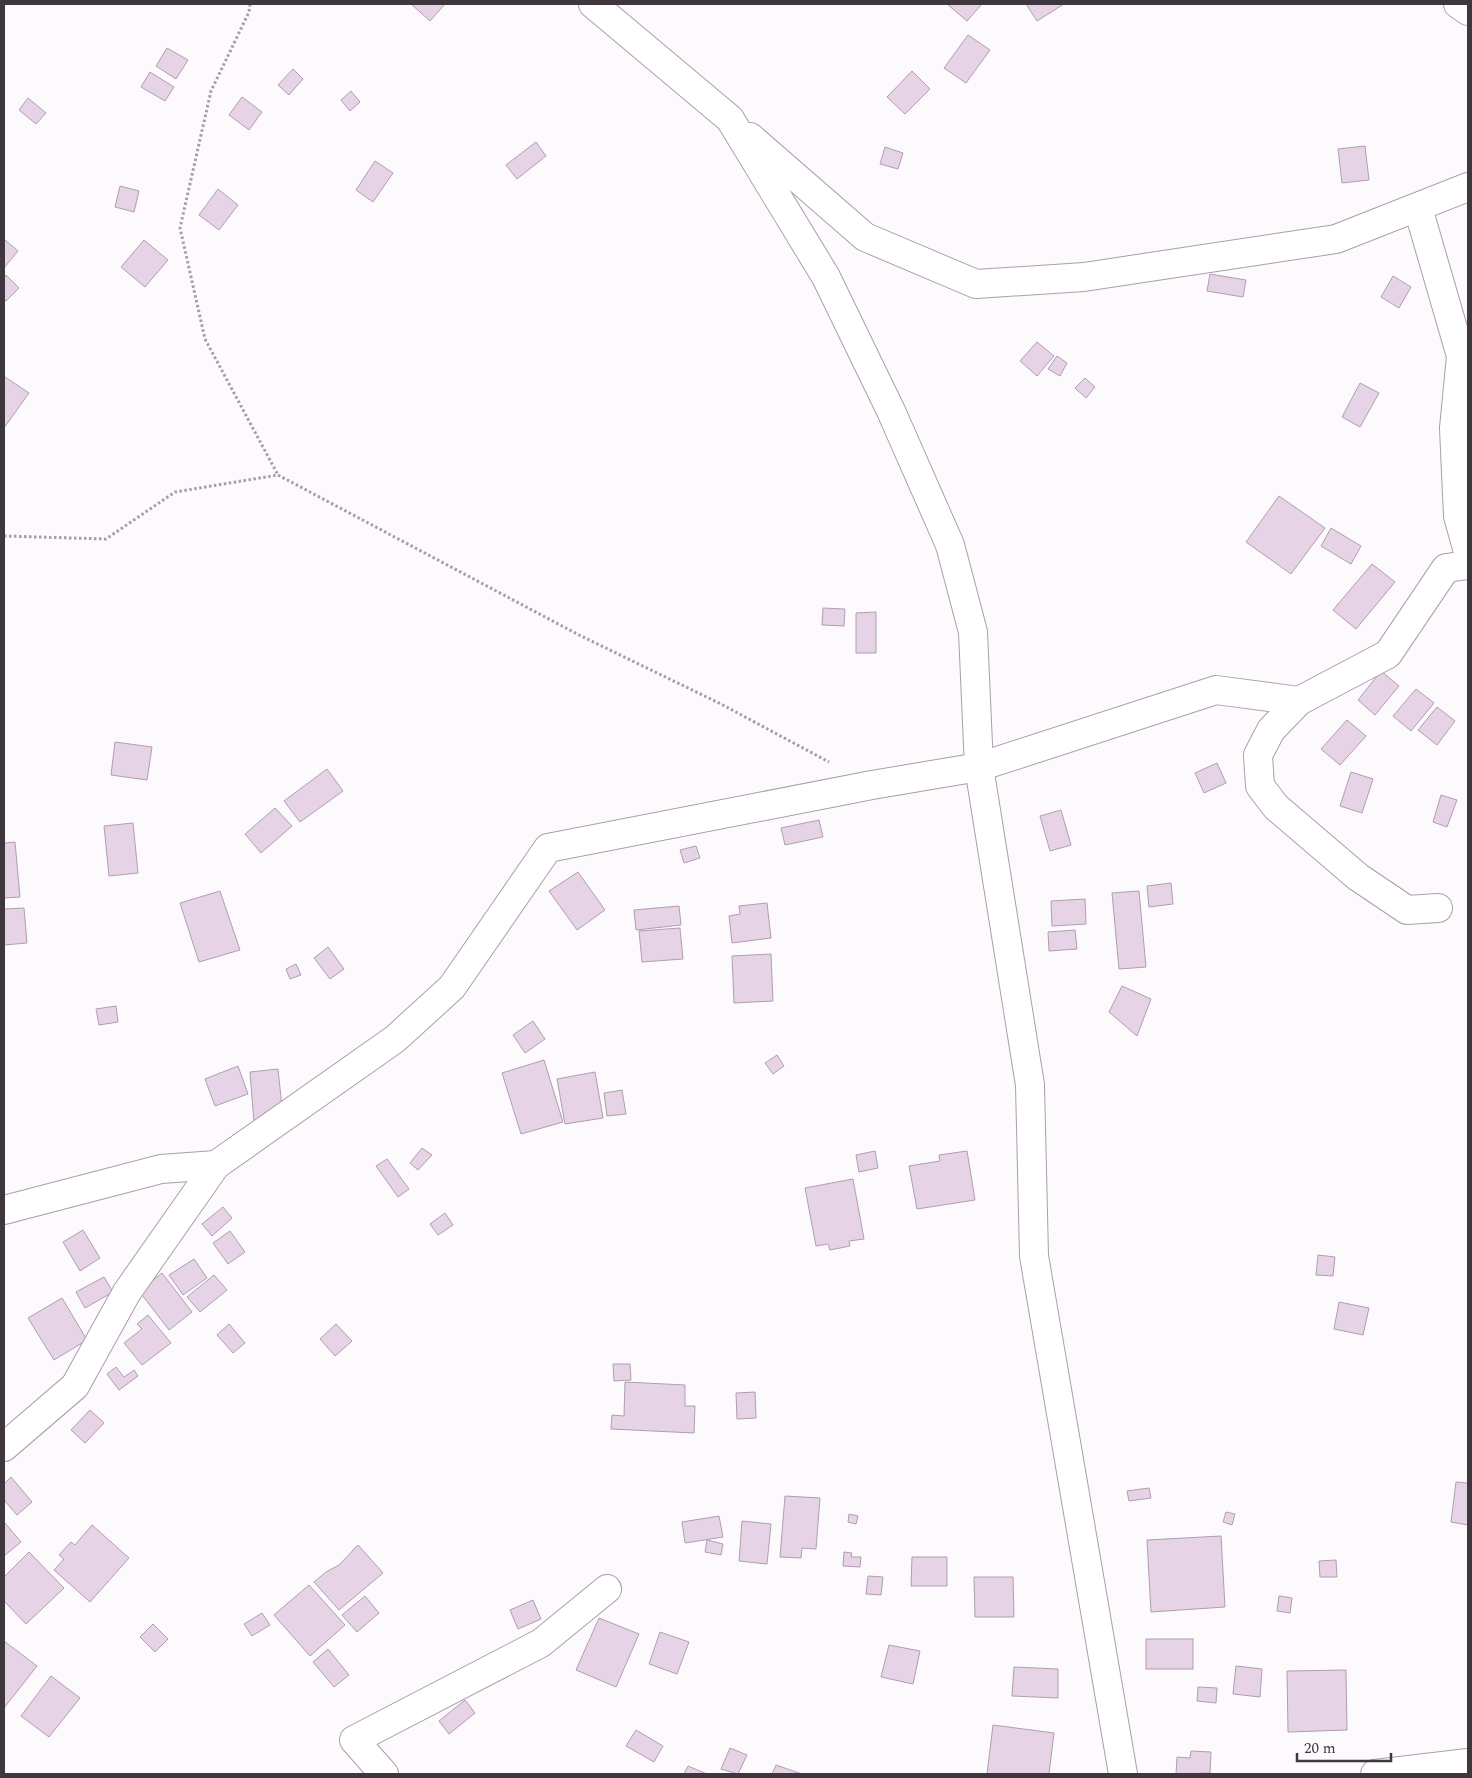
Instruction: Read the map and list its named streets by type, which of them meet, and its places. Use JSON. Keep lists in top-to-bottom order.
{
  "scale_bar": "20 m"
}
